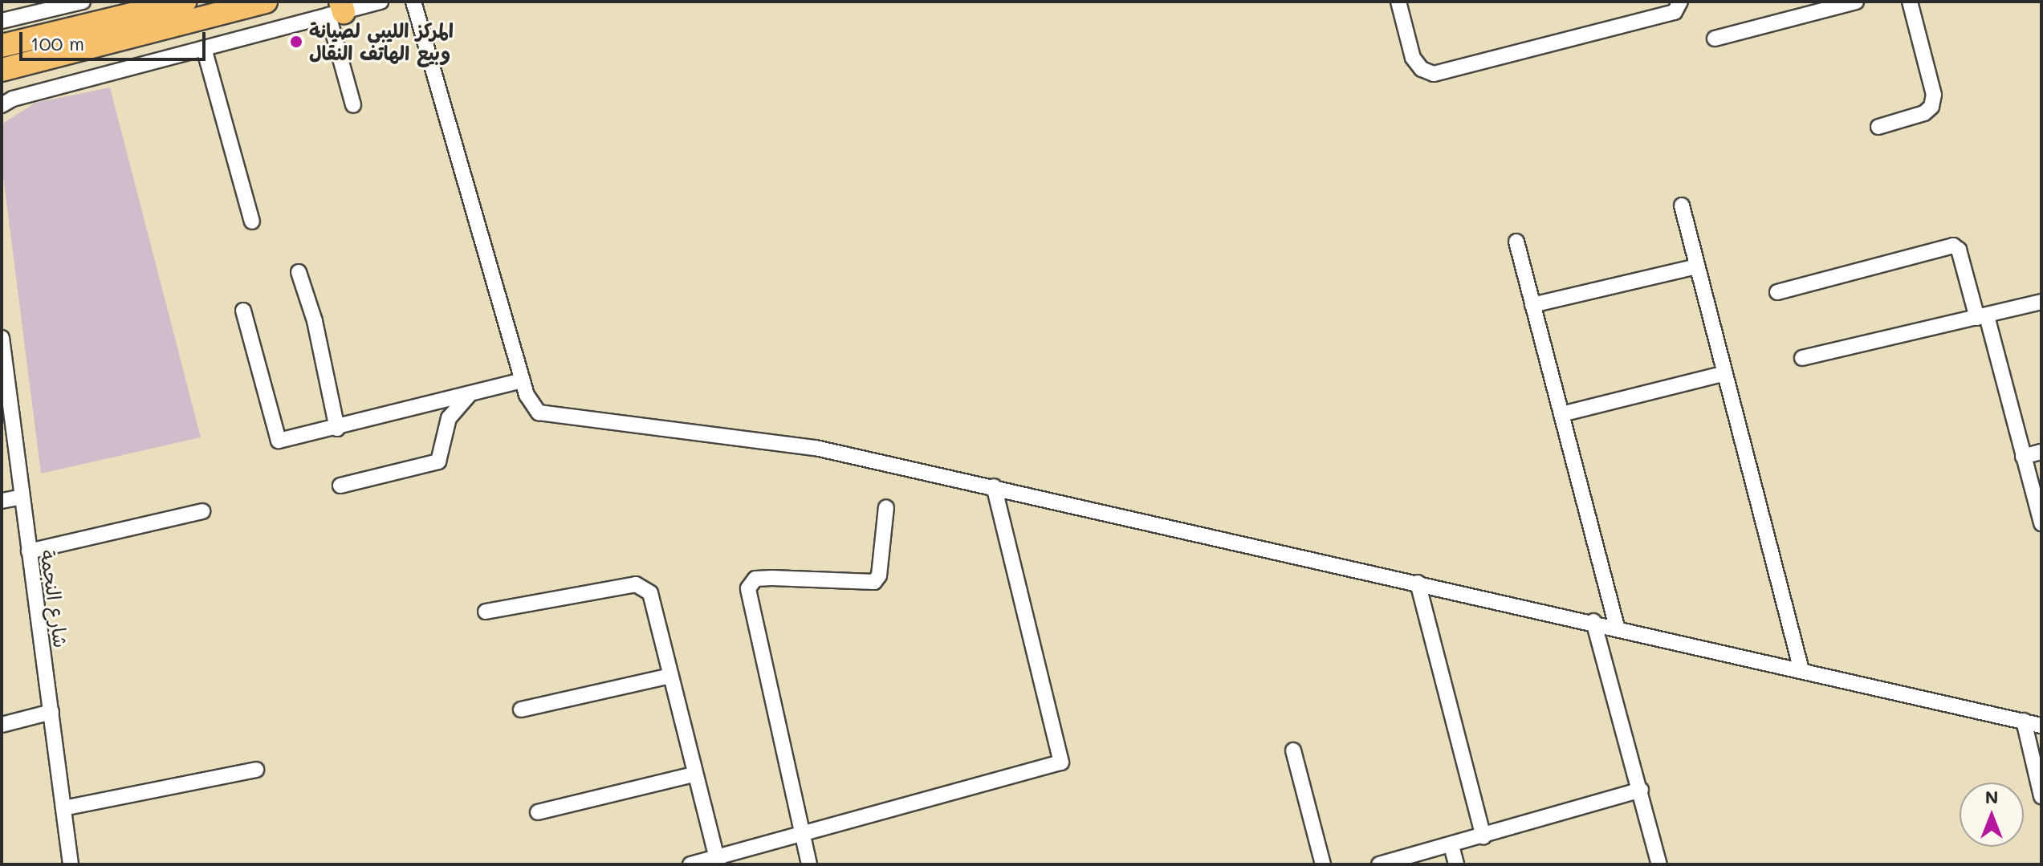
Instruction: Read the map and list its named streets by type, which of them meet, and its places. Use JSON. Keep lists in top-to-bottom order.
{
  "streets": {
    "street": ["شارع النجمة"]
  },
  "places": ["المركز الليبي لصيانة وبيع الهاتف النقال"],
  "scale_bar": "100 m",
  "north": "top"
}
